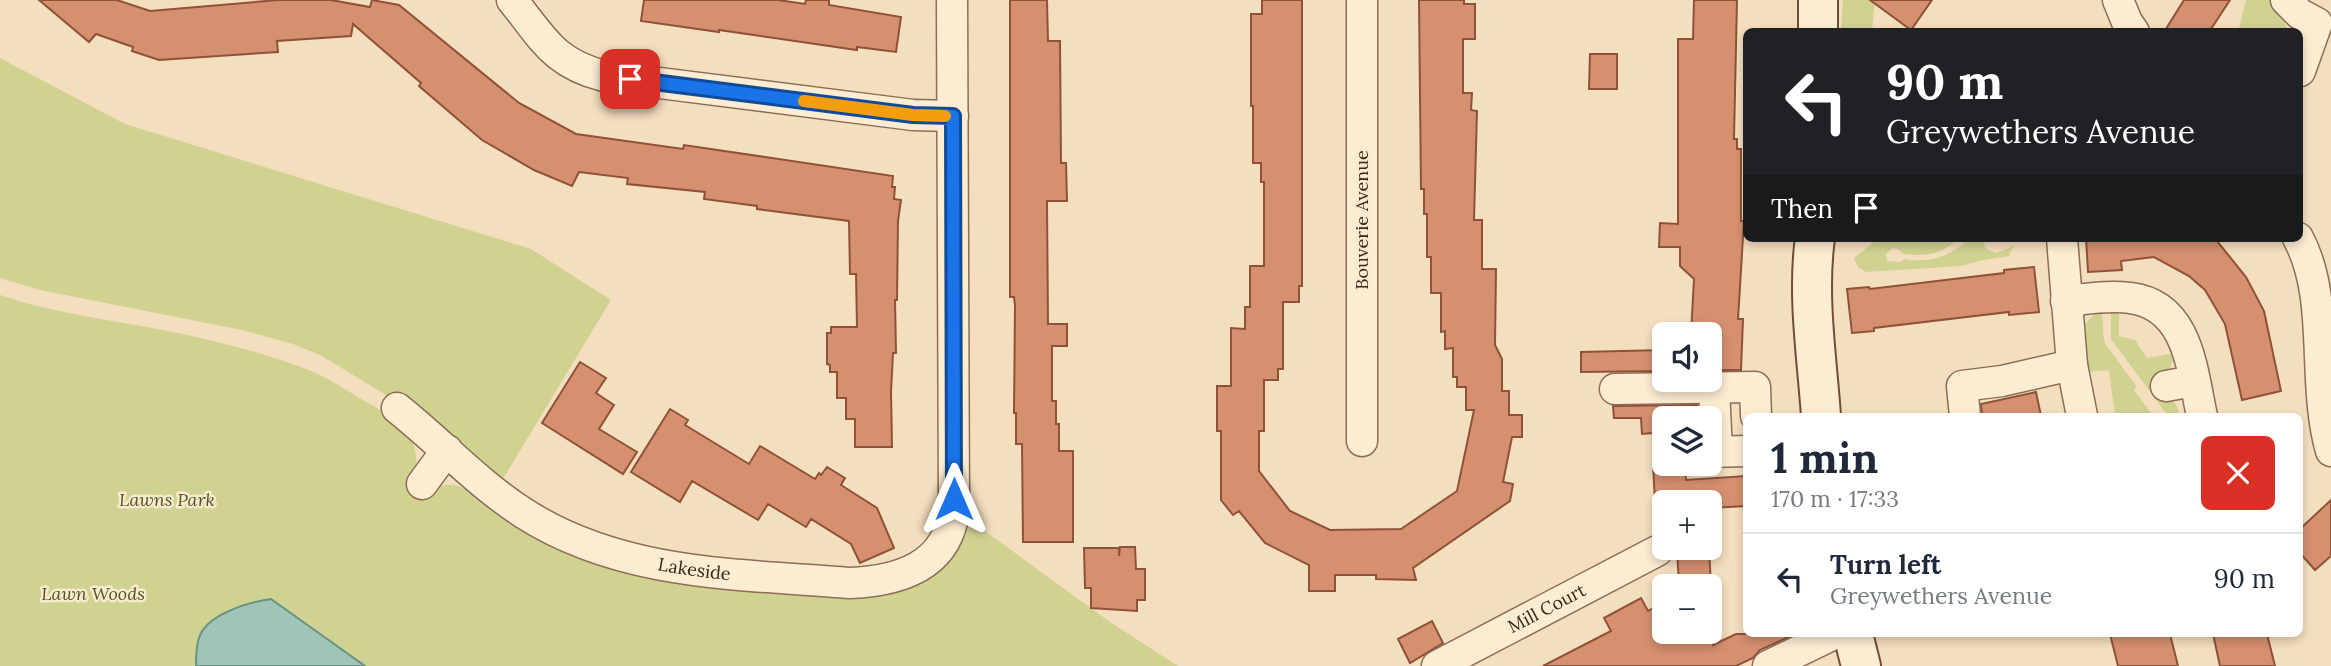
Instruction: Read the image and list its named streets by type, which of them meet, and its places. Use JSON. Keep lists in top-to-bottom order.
{
  "streets": {
    "street": ["Bouverie Avenue", "Lakeside", "Mill Court"]
  },
  "parks": ["Lawns Park", "Lawn Woods"],
  "page": {
    "turn": ["90 m", "Greywethers Avenue"],
    "then": "Then",
    "map_buttons": ["+", "−"],
    "heading": ["1 min", "170 m · 17:33"],
    "list": [
      {
        "name": "Turn left",
        "note": "Greywethers Avenue",
        "value": "90 m"
      }
    ]
  }
}
